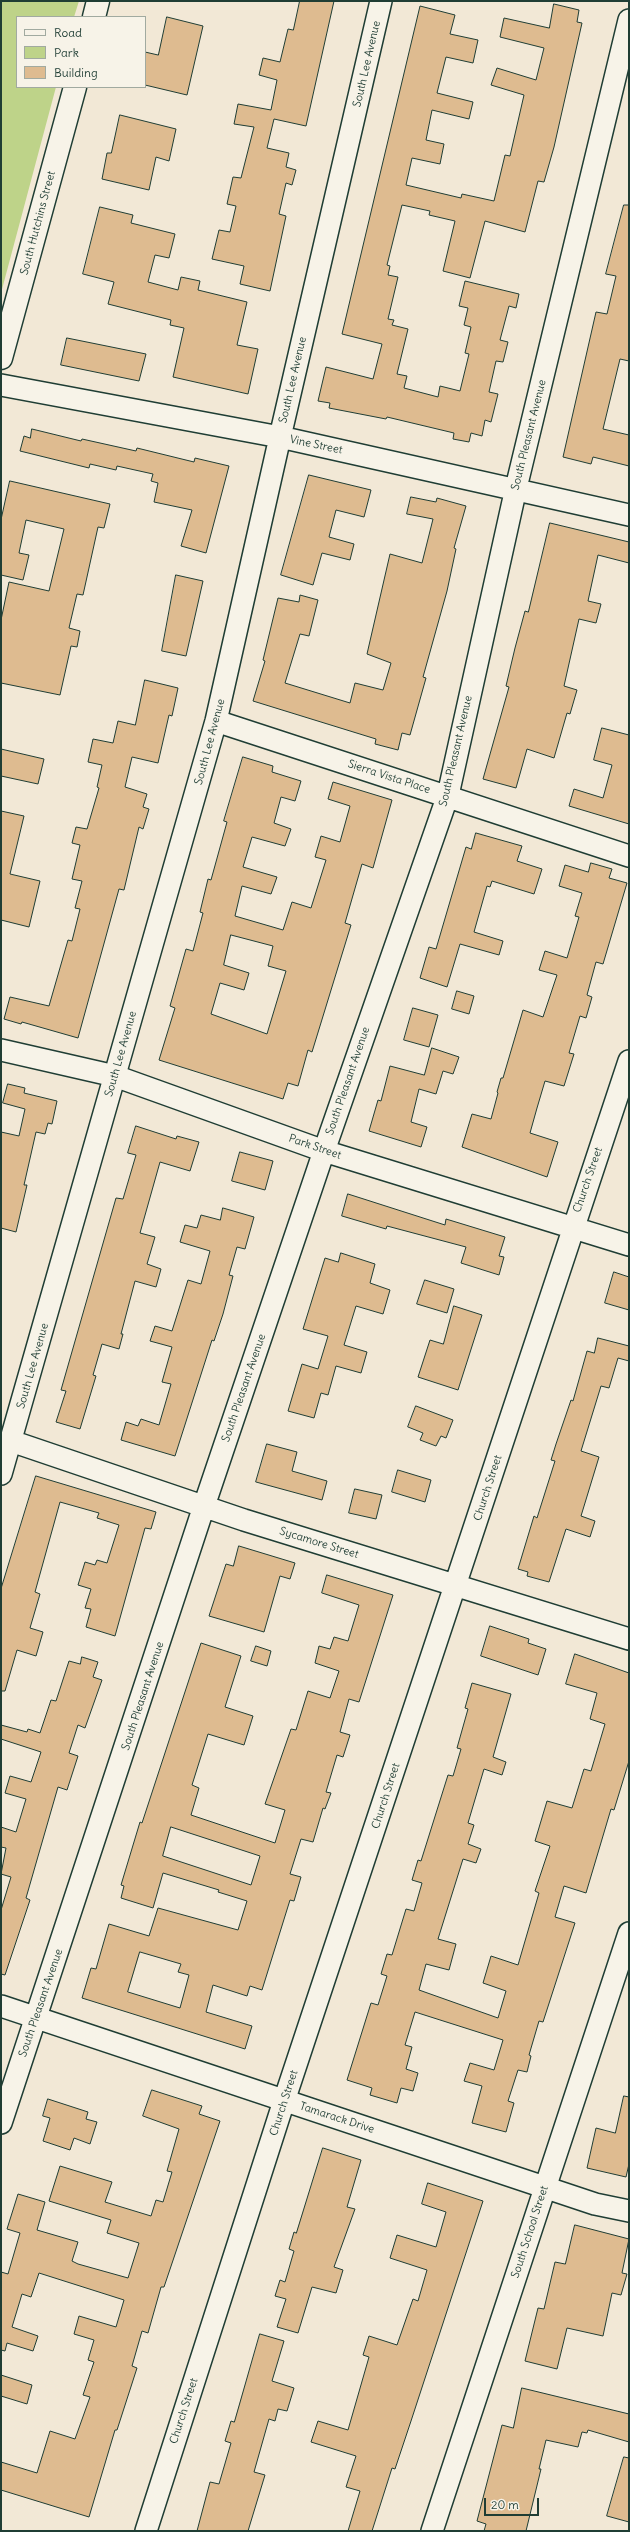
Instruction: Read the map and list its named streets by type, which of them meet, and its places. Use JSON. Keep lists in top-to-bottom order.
{
  "streets": {
    "main road": ["South Hutchins Street"],
    "street": [
      "South Lee Avenue",
      "South Pleasant Avenue",
      "Vine Street",
      "Sierra Vista Place",
      "Park Street",
      "Church Street",
      "Sycamore Street",
      "Tamarack Drive",
      "South School Street"
    ]
  },
  "crossings": [
    ["South Lee Avenue", "Vine Street"],
    ["South Lee Avenue", "Sierra Vista Place"],
    ["South Lee Avenue", "Park Street"],
    ["South Lee Avenue", "Sycamore Street"],
    ["South Pleasant Avenue", "Vine Street"],
    ["South Pleasant Avenue", "Sierra Vista Place"],
    ["South Pleasant Avenue", "Park Street"],
    ["South Pleasant Avenue", "Sycamore Street"],
    ["South Pleasant Avenue", "Tamarack Drive"],
    ["Park Street", "Church Street"],
    ["Church Street", "Sycamore Street"],
    ["Church Street", "Tamarack Drive"],
    ["Tamarack Drive", "South School Street"]
  ],
  "legend": ["Road", "Park", "Building"],
  "scale_bar": "20 m"
}
